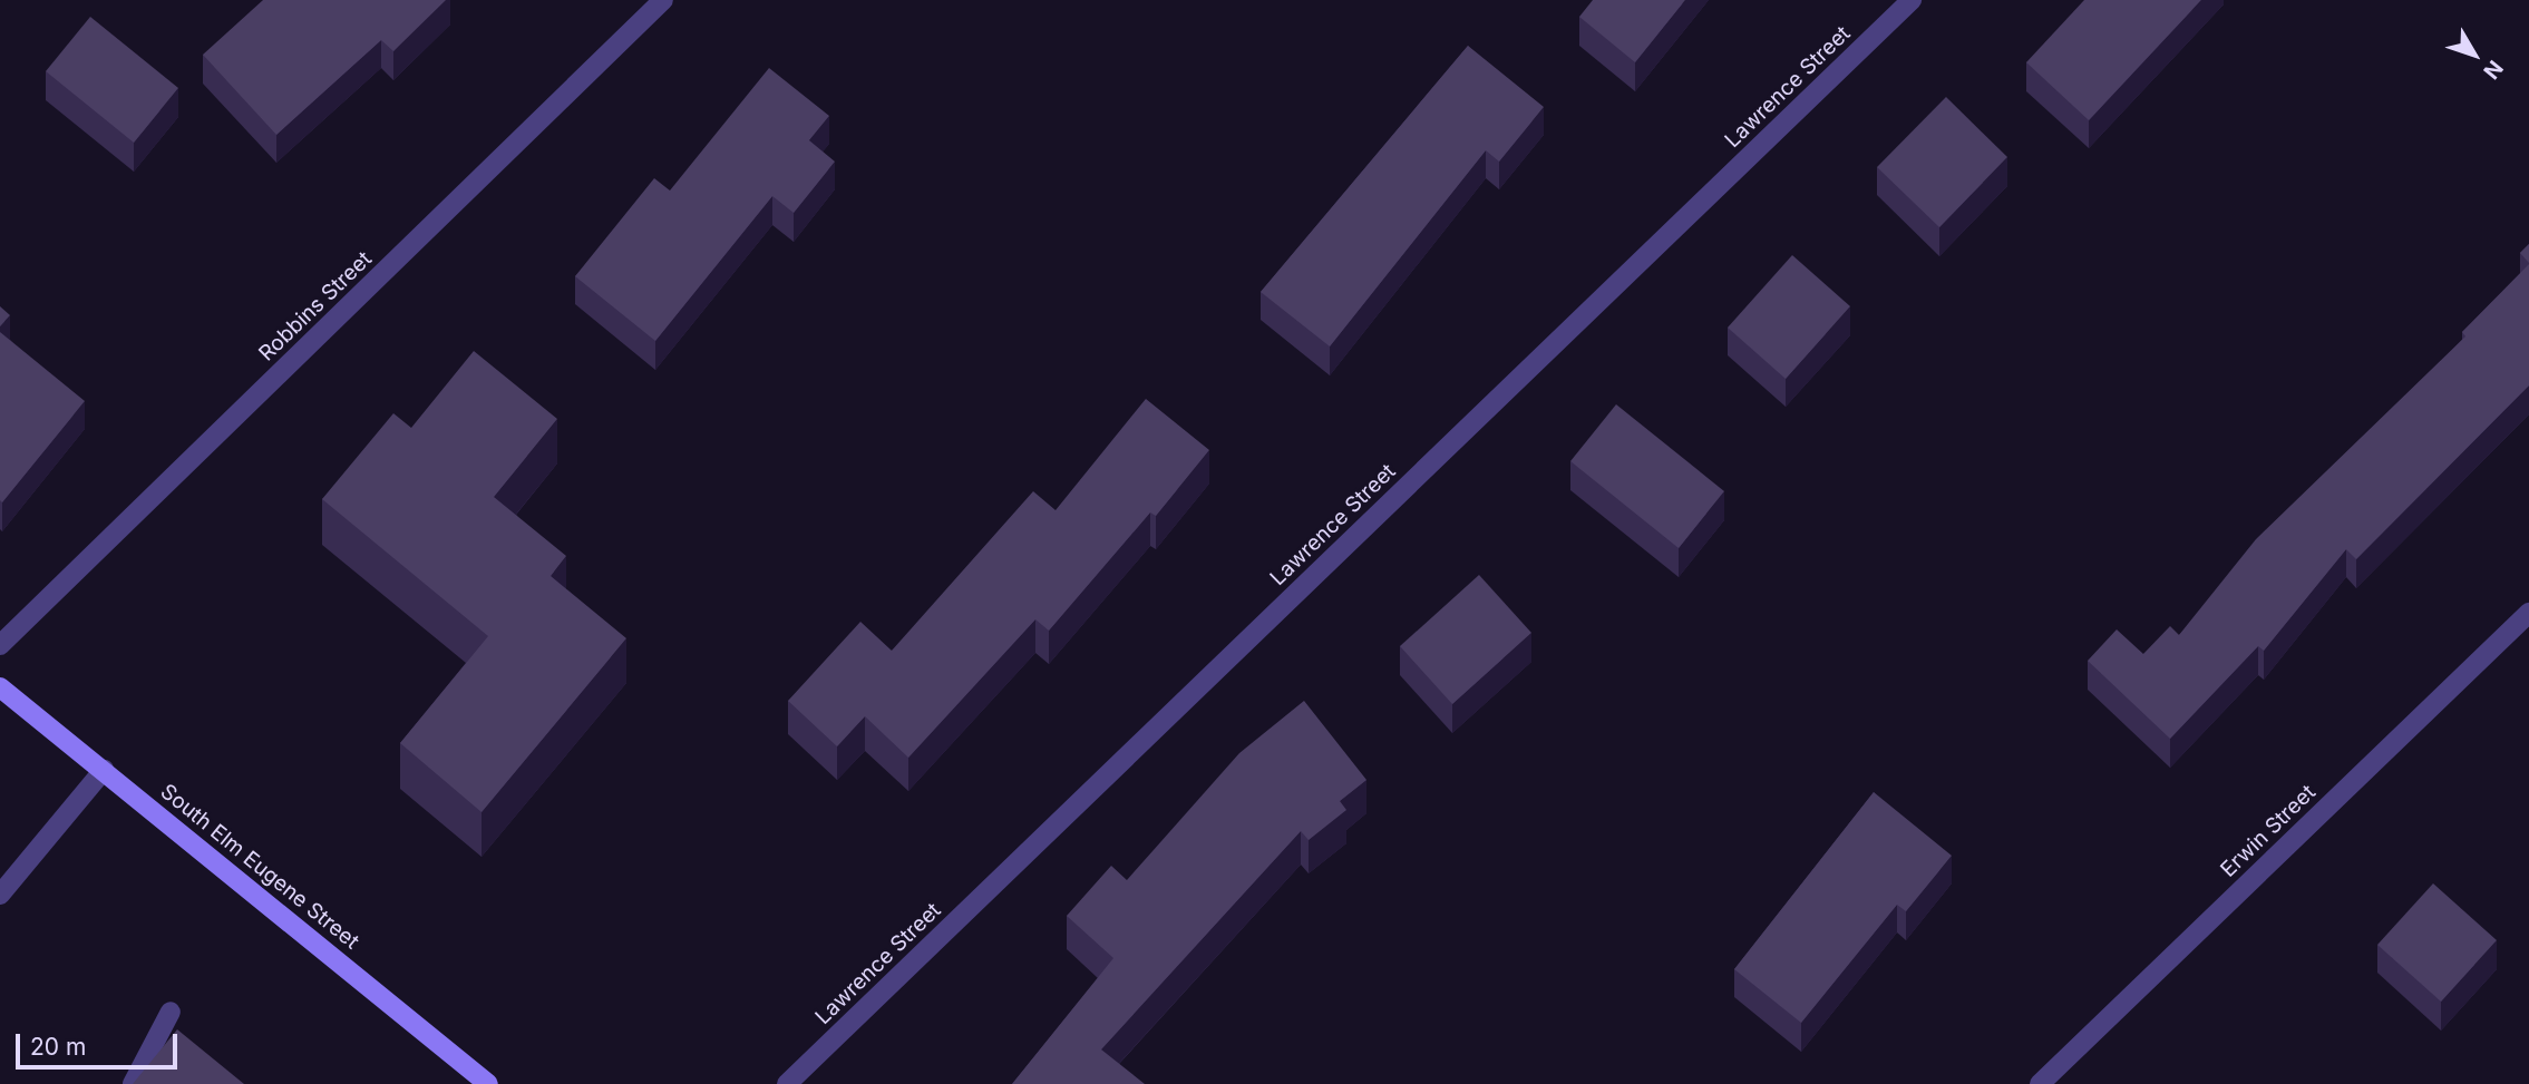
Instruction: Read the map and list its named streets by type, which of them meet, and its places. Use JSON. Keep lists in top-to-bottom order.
{
  "streets": {
    "main road": ["South Elm Eugene Street"],
    "street": ["Lawrence Street", "Robbins Street", "Erwin Street"]
  },
  "scale_bar": "20 m",
  "north": "bottom right"
}
